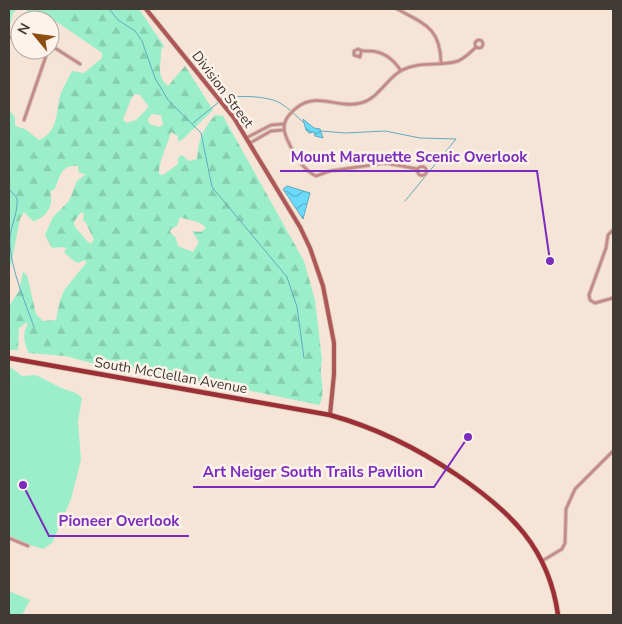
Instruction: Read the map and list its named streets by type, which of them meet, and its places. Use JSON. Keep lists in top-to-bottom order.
{
  "streets": {
    "main road": ["South McClellan Avenue"],
    "street": ["Division Street"]
  },
  "crossings": [
    ["Division Street", "South McClellan Avenue"]
  ],
  "places": ["Mount Marquette Scenic Overlook", "Art Neiger South Trails Pavilion", "Pioneer Overlook"],
  "north": "top left"
}
